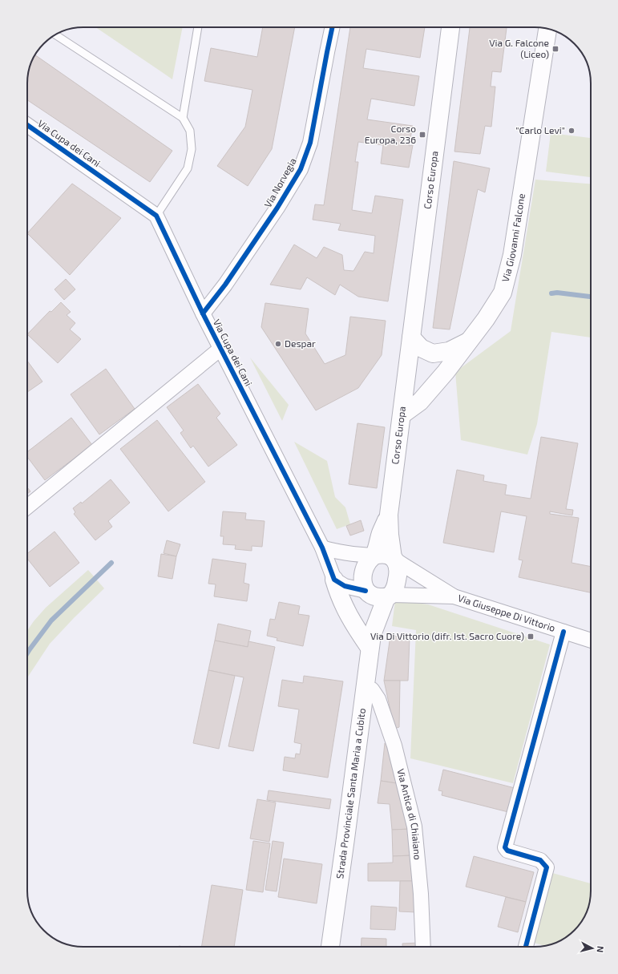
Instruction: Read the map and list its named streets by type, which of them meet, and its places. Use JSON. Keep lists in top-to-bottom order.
{
  "streets": {
    "main road": ["Corso Europa", "Via Giovanni Falcone", "Strada Provinciale Santa Maria a Cubito"],
    "street": [
      "Via Cupa dei Cani",
      "Via Norvegia",
      "Via Giuseppe Di Vittorio",
      "Via Antica di Chiaiano"
    ]
  },
  "crossings": [
    ["Via Cupa dei Cani", "Via Norvegia"],
    ["Corso Europa", "Via Giovanni Falcone"],
    ["Via Giuseppe Di Vittorio", "Strada Provinciale Santa Maria a Cubito"],
    ["Strada Provinciale Santa Maria a Cubito", "Via Antica di Chiaiano"]
  ],
  "places": {
    "transit": ["Via G. Falcone (Liceo)", "Corso Europa, 236", "Via Di Vittorio (difr. Ist. Sacro Cuore)"],
    "other": ["\"Carlo Levi\"", "Despar"]
  },
  "north": "right"
}
